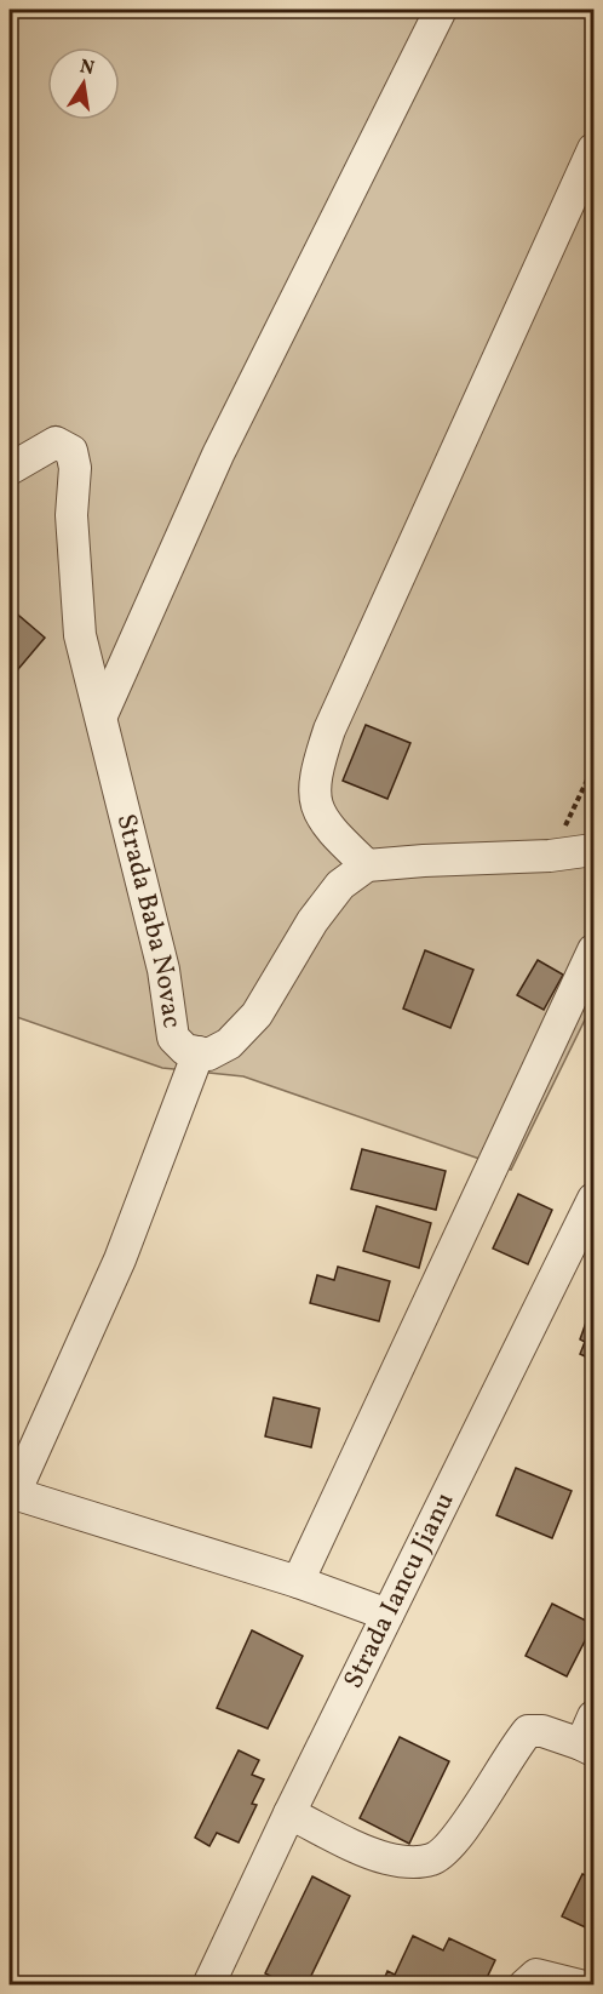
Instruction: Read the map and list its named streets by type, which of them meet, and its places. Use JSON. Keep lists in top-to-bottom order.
{
  "streets": {
    "street": ["Strada Baba Novac", "Strada Iancu Jianu"]
  },
  "north": "top"
}
